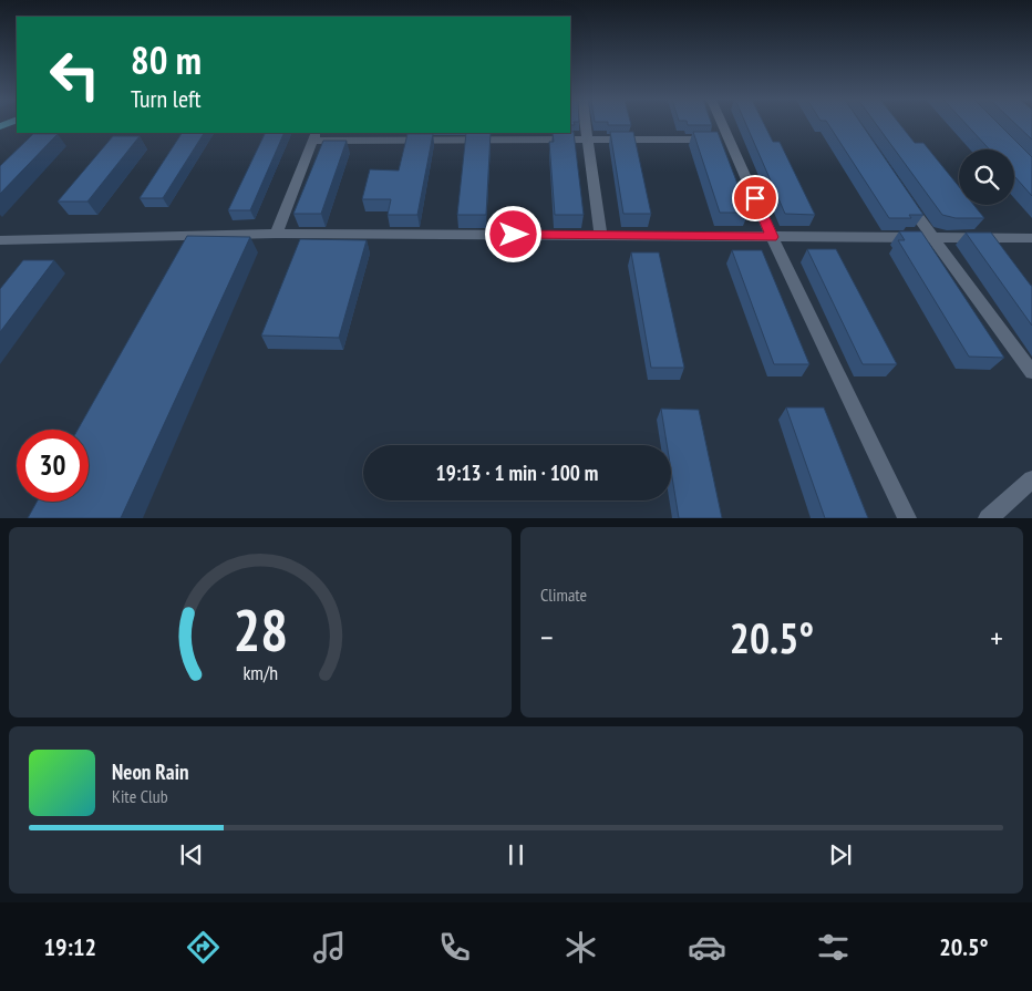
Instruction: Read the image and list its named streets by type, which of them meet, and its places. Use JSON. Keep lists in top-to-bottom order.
{
  "page": {
    "turn": ["80 m", "Turn left"],
    "limit": "30",
    "trip": "19:13 · 1 min · 100 m",
    "tile": "Climate",
    "heat": ["−", "20.5°", "+"],
    "song": ["Neon Rain", "Kite Club"],
    "tabs": ["19:12", "20.5°"],
    "gauge": ["28", "km/h"]
  }
}
